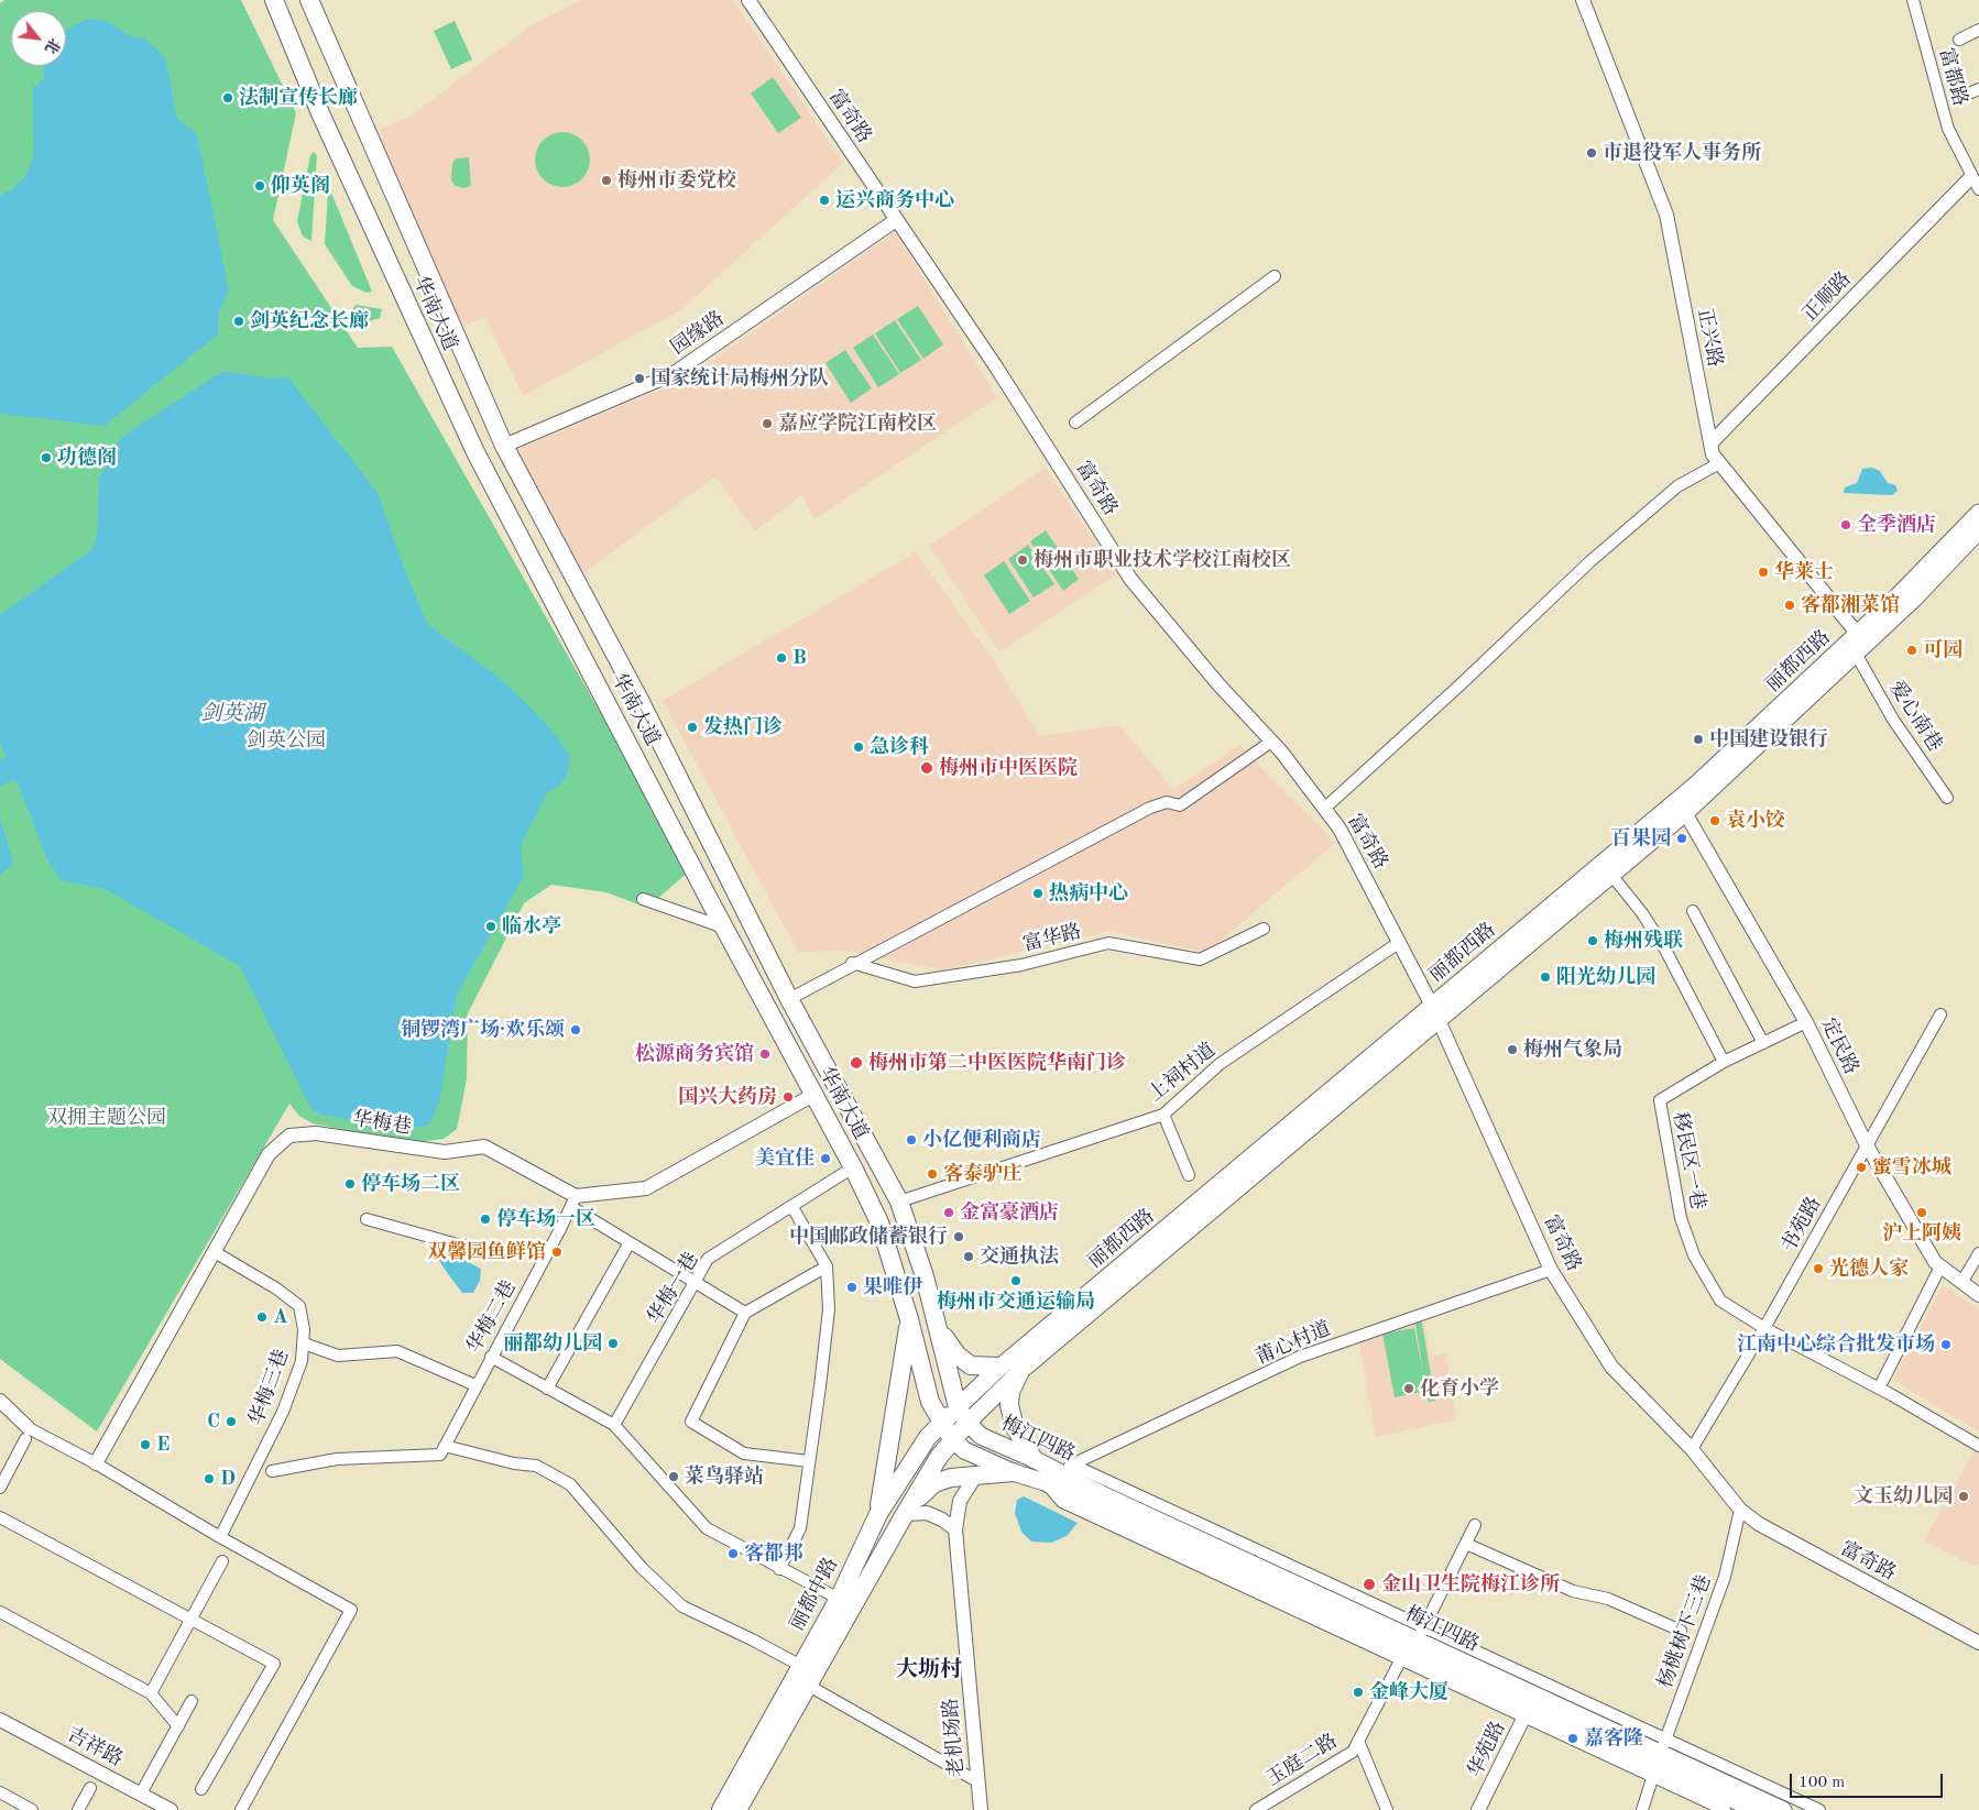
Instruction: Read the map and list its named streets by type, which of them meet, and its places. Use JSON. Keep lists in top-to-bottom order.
{
  "streets": {
    "main road": [
      "华南大道",
      "丽都西路",
      "梅江四路",
      "丽都中路"
    ],
    "street": [
      "富都路",
      "富奇路",
      "正顺路",
      "园缘路",
      "正兴路",
      "爱心南巷",
      "富华路",
      "定民路",
      "上祠村道",
      "华梅巷",
      "移民区一巷",
      "书苑路",
      "华梅一巷",
      "华梅二巷",
      "莆心村道",
      "华梅三巷",
      "杨桃树下三巷",
      "老机场路",
      "吉祥路",
      "华苑路",
      "玉庭二路"
    ]
  },
  "crossings": [
    ["富都路", "正顺路"],
    ["富奇路", "园缘路"],
    ["富奇路", "丽都西路"],
    ["富奇路", "上祠村道"],
    ["富奇路", "书苑路"],
    ["富奇路", "莆心村道"],
    ["富奇路", "杨桃树下三巷"],
    ["正顺路", "正兴路"],
    ["华南大道", "园缘路"],
    ["华南大道", "丽都西路"],
    ["华南大道", "上祠村道"],
    ["华南大道", "华梅一巷"],
    ["华南大道", "梅江四路"],
    ["华南大道", "丽都中路"],
    ["正兴路", "丽都西路"],
    ["正兴路", "爱心南巷"],
    ["丽都西路", "爱心南巷"],
    ["丽都西路", "定民路"],
    ["丽都西路", "梅江四路"],
    ["丽都西路", "丽都中路"],
    ["定民路", "移民区一巷"],
    ["定民路", "书苑路"],
    ["华梅巷", "华梅二巷"],
    ["华梅巷", "华梅三巷"],
    ["移民区一巷", "书苑路"],
    ["莆心村道", "梅江四路"],
    ["梅江四路", "丽都中路"],
    ["梅江四路", "杨桃树下三巷"],
    ["梅江四路", "华苑路"],
    ["梅江四路", "玉庭二路"]
  ],
  "districts": ["大坜村"],
  "water": ["剑英湖"],
  "parks": ["剑英公园", "双拥主题公园"],
  "places": [
    "法制宣传长廊",
    "市退役军人事务所",
    "梅州市委党校",
    "仰英阁",
    "运兴商务中心",
    "剑英纪念长廊",
    "国家统计局梅州分队",
    "嘉应学院江南校区",
    "功德阁",
    "全季酒店",
    "梅州市职业技术学校江南校区",
    "华莱士",
    "客都湘菜馆",
    "可园",
    "B",
    "发热门诊",
    "中国建设银行",
    "急诊科",
    "梅州市中医医院",
    "袁小饺",
    "百果园",
    "热病中心",
    "临水亭",
    "梅州残联",
    "阳光幼儿园",
    "铜锣湾广场·欢乐颂",
    "梅州气象局",
    "松源商务宾馆",
    "梅州市第二中医医院华南门诊",
    "国兴大药房",
    "小亿便利商店",
    "美宜佳",
    "蜜雪冰城",
    "客泰驴庄",
    "停车场二区",
    "金富豪酒店",
    "沪上阿姨",
    "停车场一区",
    "中国邮政储蓄银行",
    "双馨园鱼鲜馆",
    "交通执法",
    "光德人家",
    "梅州市交通运输局",
    "果唯伊",
    "A",
    "丽都幼儿园",
    "江南中心综合批发市场",
    "化育小学",
    "C",
    "E",
    "菜鸟驿站",
    "D",
    "文玉幼儿园",
    "客都邦",
    "金山卫生院梅江诊所",
    "金峰大厦",
    "嘉客隆"
  ],
  "scale_bar": "100 m",
  "north": "bottom right"
}
